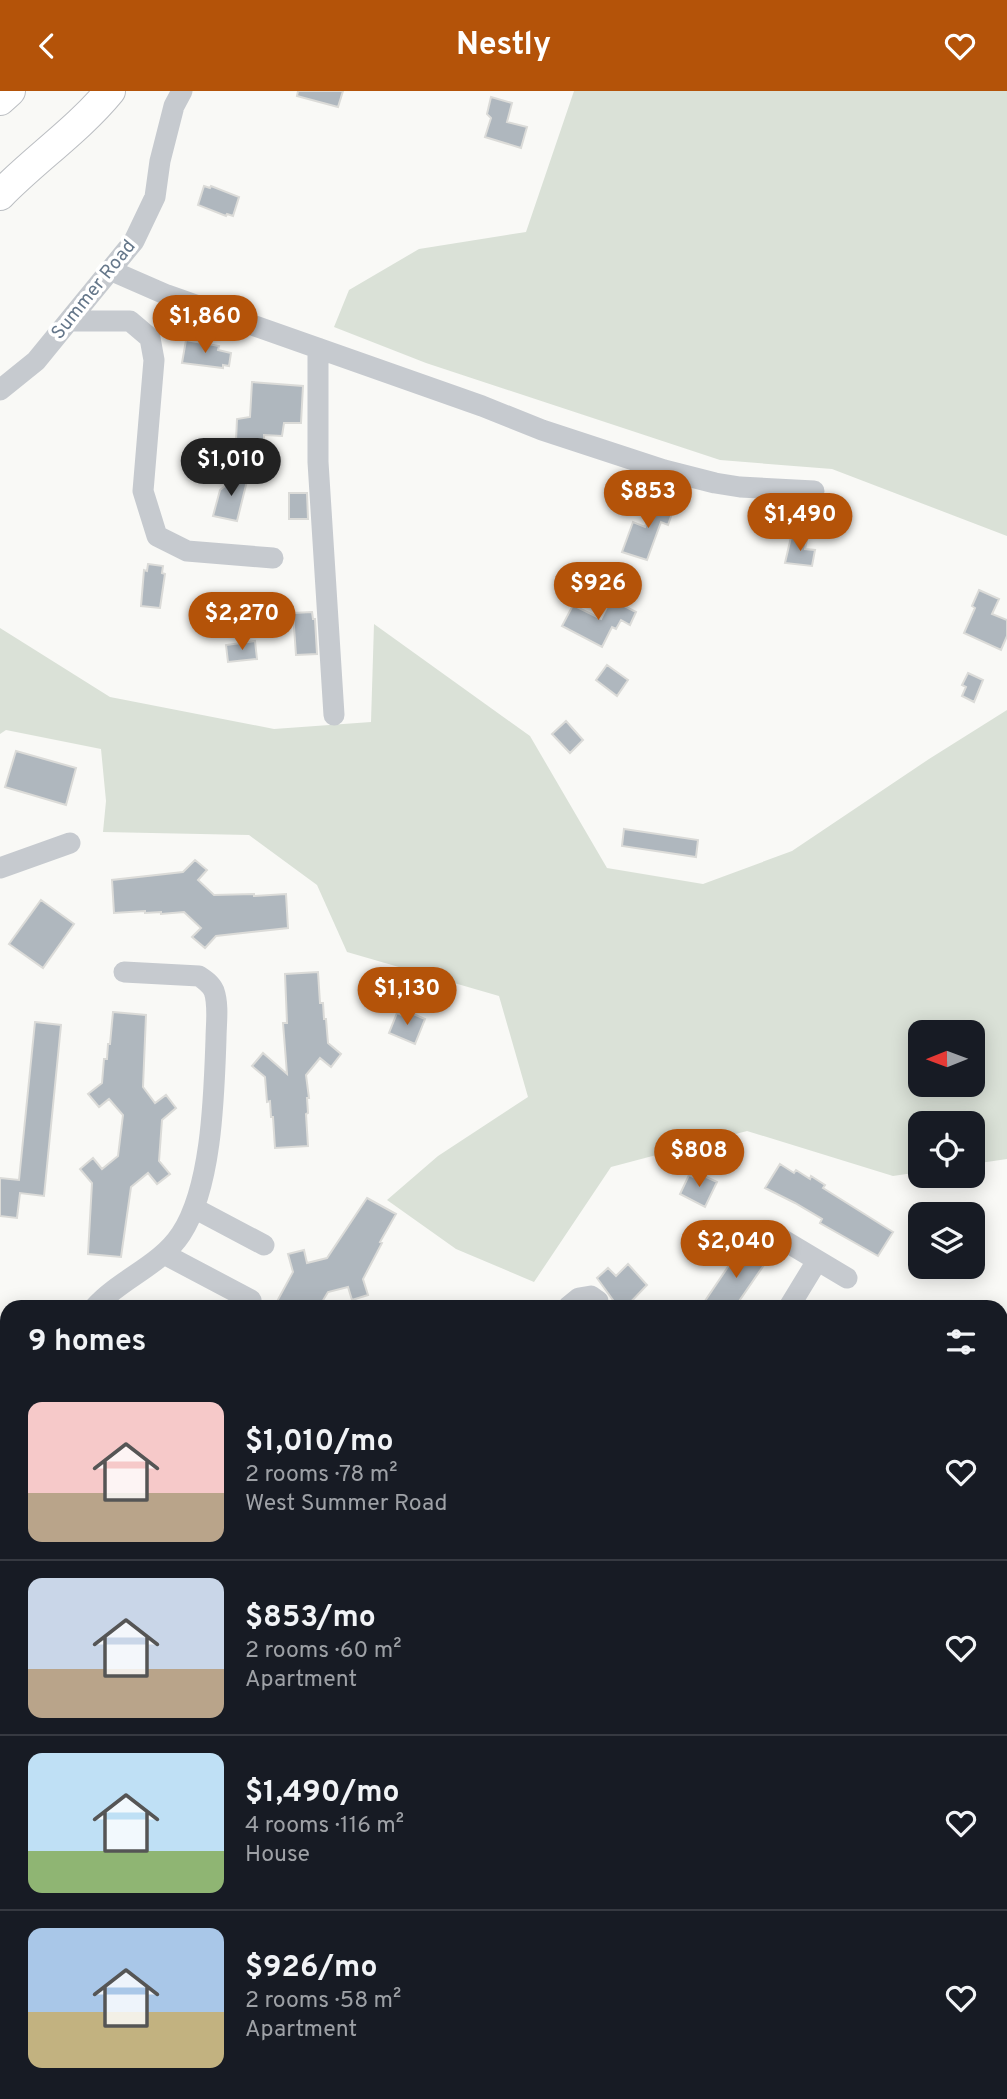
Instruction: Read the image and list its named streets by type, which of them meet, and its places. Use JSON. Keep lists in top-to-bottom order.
{
  "streets": {
    "street": ["Summer Road"]
  },
  "north": "left",
  "page": {
    "header": "Nestly",
    "price": [
      "$1,860",
      "$1,010",
      "$853",
      "$1,490",
      "$926",
      "$2,270",
      "$1,130",
      "$808",
      "$2,040"
    ],
    "heading": "9 homes",
    "list": [
      {
        "name": "$1,010/mo",
        "note": "2 rooms · 78 m² · West Summer Road"
      },
      {
        "name": "$853/mo",
        "note": "2 rooms · 60 m² · Apartment"
      },
      {
        "name": "$1,490/mo",
        "note": "4 rooms · 116 m² · House"
      },
      {
        "name": "$926/mo",
        "note": "2 rooms · 58 m² · Apartment"
      }
    ]
  }
}
